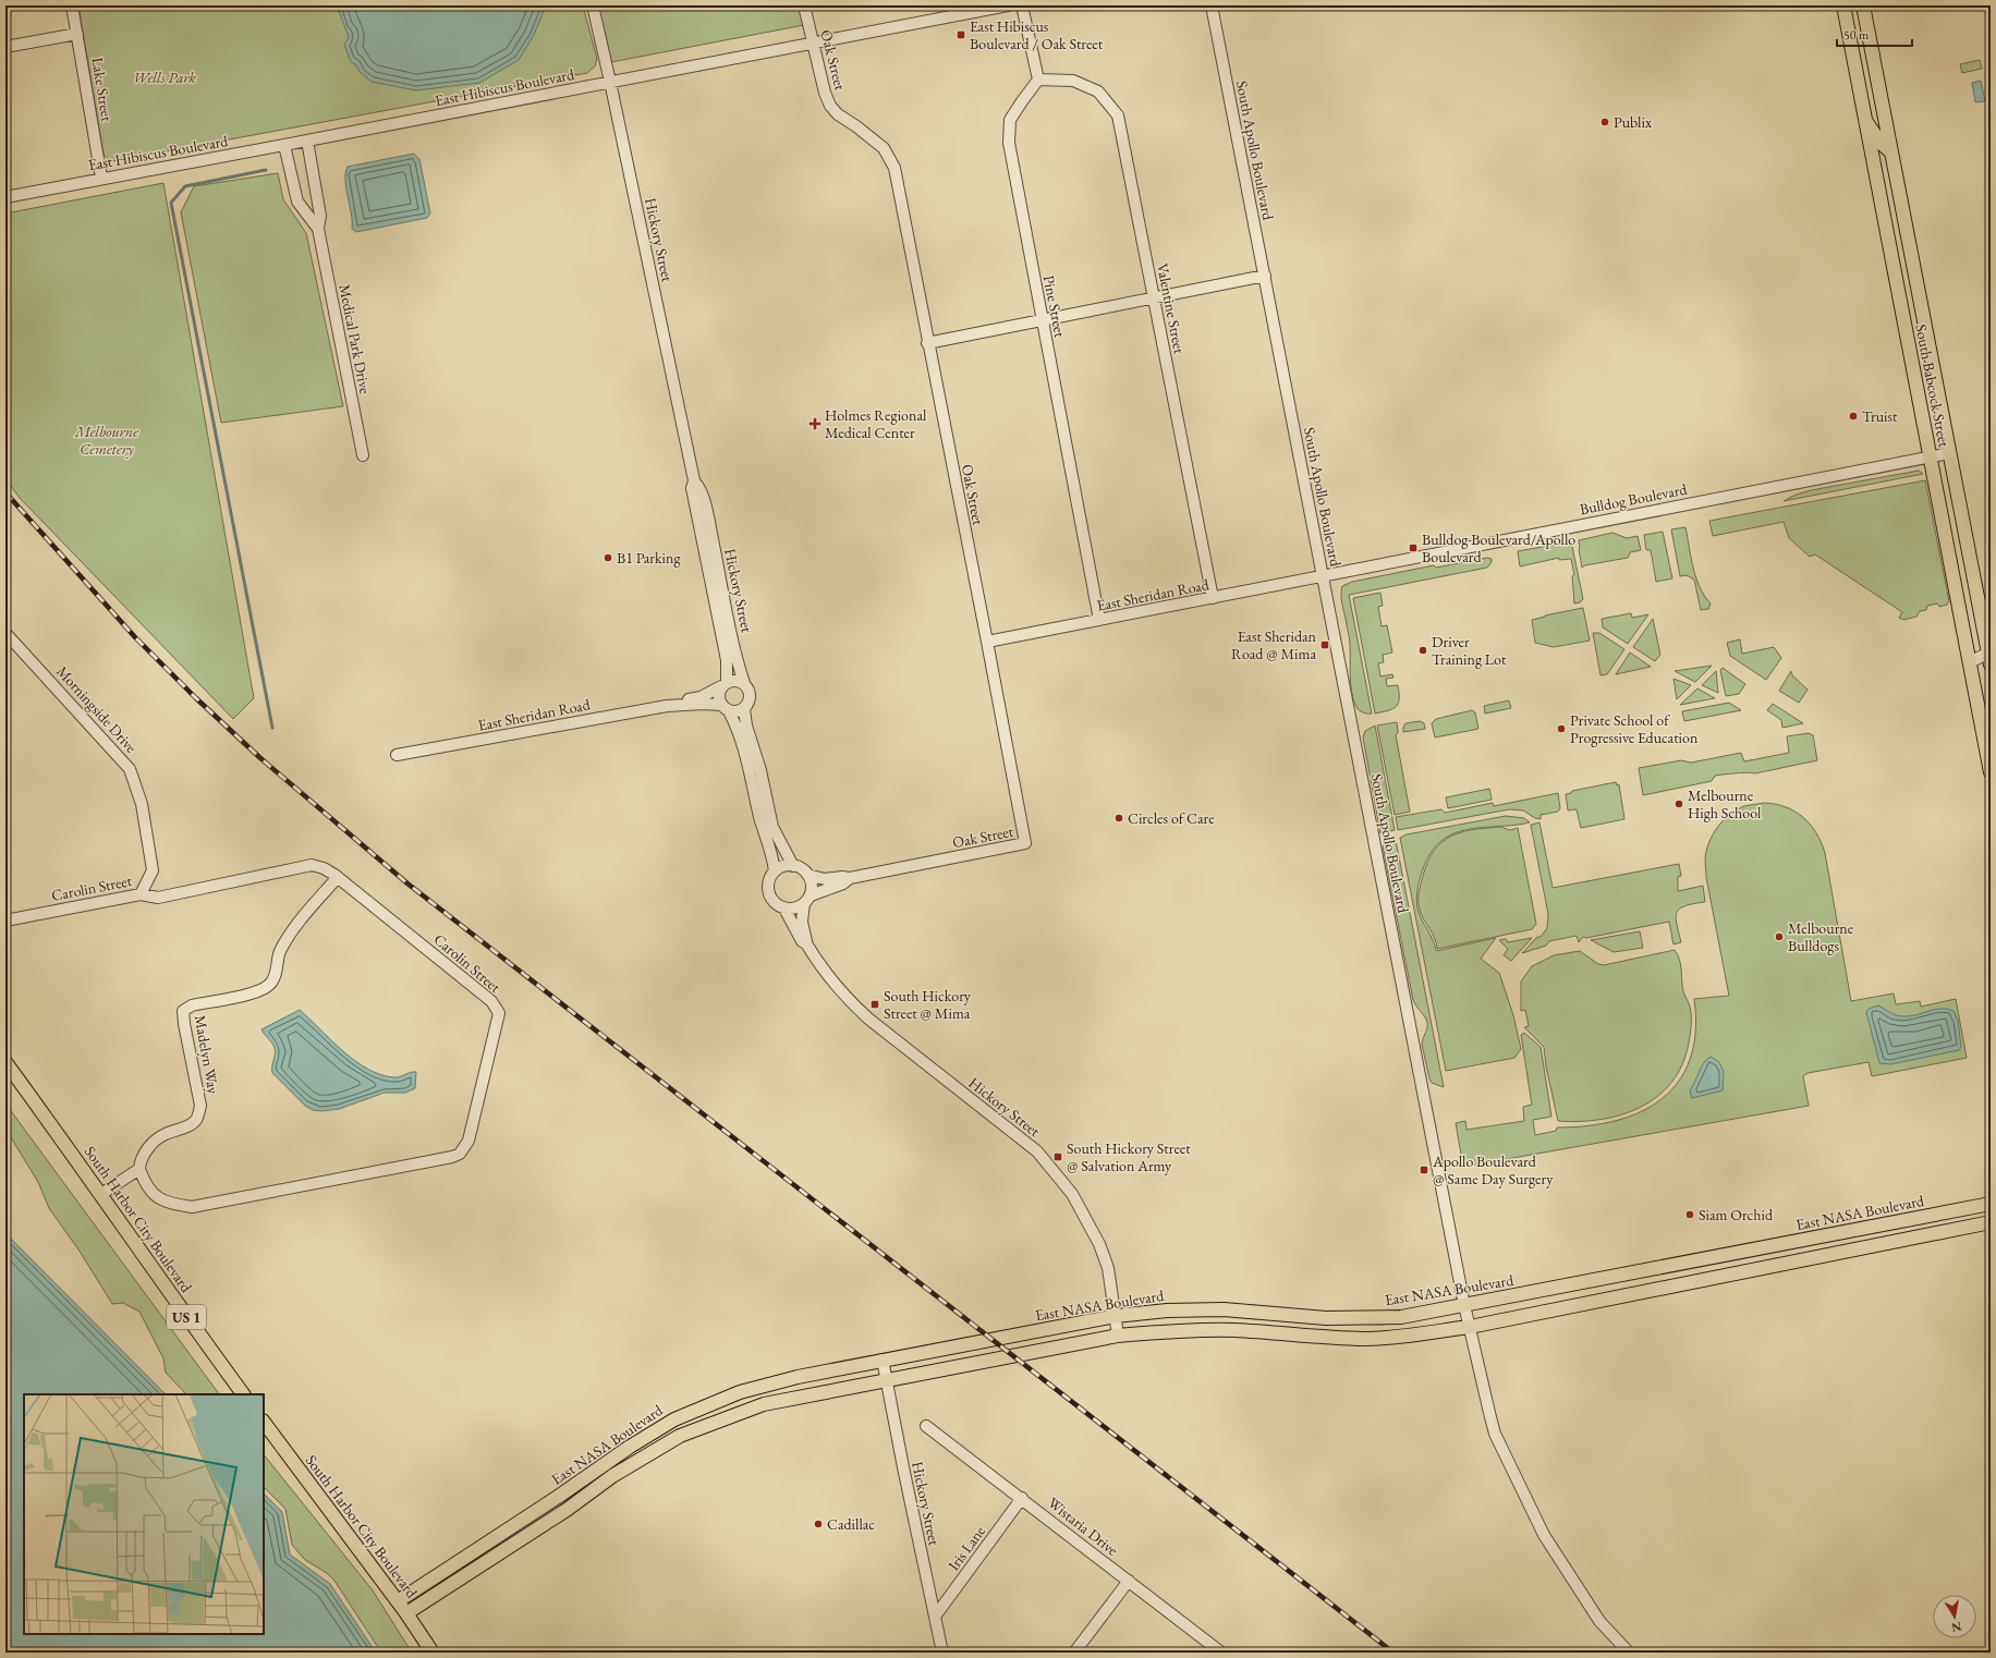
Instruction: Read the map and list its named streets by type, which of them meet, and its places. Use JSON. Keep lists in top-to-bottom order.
{
  "streets": {
    "main road": [
      "South Babcock Street",
      "East NASA Boulevard",
      "South Harbor City Boulevard",
      "US 1"
    ],
    "street": [
      "Oak Street",
      "East Hibiscus Boulevard",
      "Lake Street",
      "South Apollo Boulevard",
      "Hickory Street",
      "Pine Street",
      "Valentine Street",
      "Medical Park Drive",
      "Bulldog Boulevard",
      "East Sheridan Road",
      "Morningside Drive",
      "Carolin Street",
      "Madelyn Way",
      "Wistaria Drive",
      "Iris Lane"
    ]
  },
  "crossings": [
    ["Oak Street", "East Hibiscus Boulevard"],
    ["Oak Street", "Hickory Street"],
    ["Oak Street", "East Sheridan Road"],
    ["East Hibiscus Boulevard", "Lake Street"],
    ["East Hibiscus Boulevard", "Hickory Street"],
    ["East Hibiscus Boulevard", "Medical Park Drive"],
    ["South Apollo Boulevard", "Bulldog Boulevard"],
    ["South Apollo Boulevard", "East Sheridan Road"],
    ["South Apollo Boulevard", "East NASA Boulevard"],
    ["Hickory Street", "East Sheridan Road"],
    ["Hickory Street", "East NASA Boulevard"],
    ["Hickory Street", "Iris Lane"],
    ["Pine Street", "Valentine Street"],
    ["Pine Street", "East Sheridan Road"],
    ["Valentine Street", "East Sheridan Road"],
    ["South Babcock Street", "Bulldog Boulevard"],
    ["Bulldog Boulevard", "East Sheridan Road"],
    ["Morningside Drive", "Carolin Street"],
    ["Carolin Street", "Madelyn Way"],
    ["East NASA Boulevard", "South Harbor City Boulevard"],
    ["Wistaria Drive", "Iris Lane"]
  ],
  "parks": ["Wells Park", "Melbourne Cemetery"],
  "places": {
    "transit": [
      "East Hibiscus Boulevard / Oak Street",
      "Bulldog Boulevard/Apollo Boulevard",
      "East Sheridan Road @ Mima",
      "South Hickory Street @ Mima",
      "South Hickory Street @ Salvation Army",
      "Apollo Boulevard @ Same Day Surgery"
    ],
    "other": [
      "Publix",
      "Truist",
      "B1 Parking",
      "Driver Training Lot",
      "Private School of Progressive Education",
      "Melbourne High School",
      "Circles of Care",
      "Melbourne Bulldogs",
      "Siam Orchid",
      "Cadillac"
    ],
    "health": ["Holmes Regional Medical Center"]
  },
  "scale_bar": "50 m",
  "north": "bottom"
}
